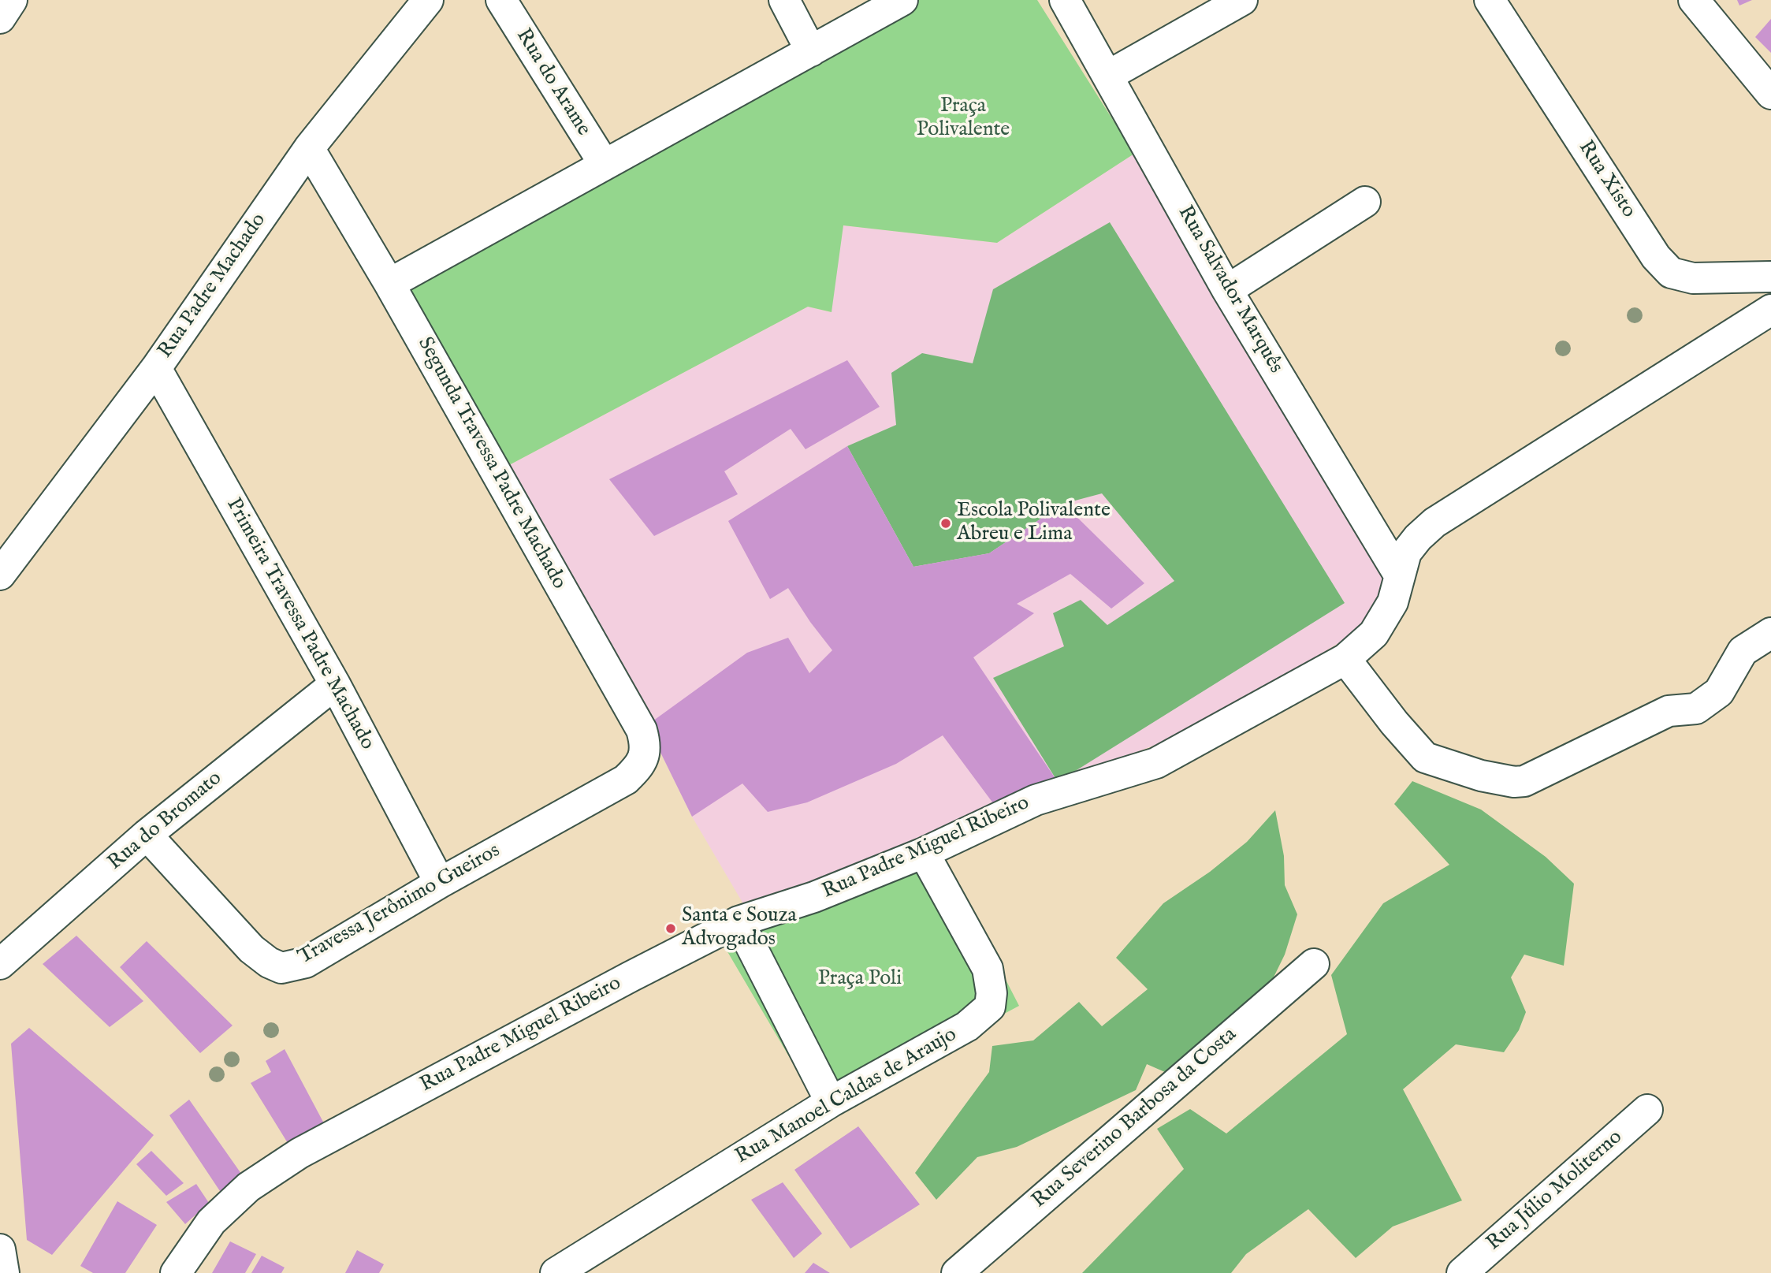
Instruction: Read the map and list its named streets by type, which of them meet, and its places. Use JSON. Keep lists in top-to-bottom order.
{
  "streets": {
    "street": [
      "Rua do Arame",
      "Rua Xisto",
      "Rua Padre Machado",
      "Rua Salvador Marquês",
      "Segunda Travessa Padre Machado",
      "Primeira Travessa Padre Machado",
      "Rua do Bromato",
      "Rua Padre Miguel Ribeiro",
      "Travessa Jerônimo Gueiros",
      "Rua Manoel Caldas de Araujo",
      "Rua Severino Barbosa da Costa",
      "Rua Júlio Moliterno"
    ]
  },
  "crossings": [
    ["Rua Padre Machado", "Segunda Travessa Padre Machado"],
    ["Rua Padre Machado", "Primeira Travessa Padre Machado"],
    ["Rua Salvador Marquês", "Rua Padre Miguel Ribeiro"],
    ["Segunda Travessa Padre Machado", "Travessa Jerônimo Gueiros"],
    ["Primeira Travessa Padre Machado", "Rua do Bromato"],
    ["Primeira Travessa Padre Machado", "Travessa Jerônimo Gueiros"],
    ["Rua do Bromato", "Travessa Jerônimo Gueiros"],
    ["Rua Padre Miguel Ribeiro", "Rua Manoel Caldas de Araujo"]
  ],
  "parks": ["Praça Polivalente", "Praça Poli"],
  "places": ["Escola Polivalente Abreu e Lima", "Santa e Souza Advogados"]
}
